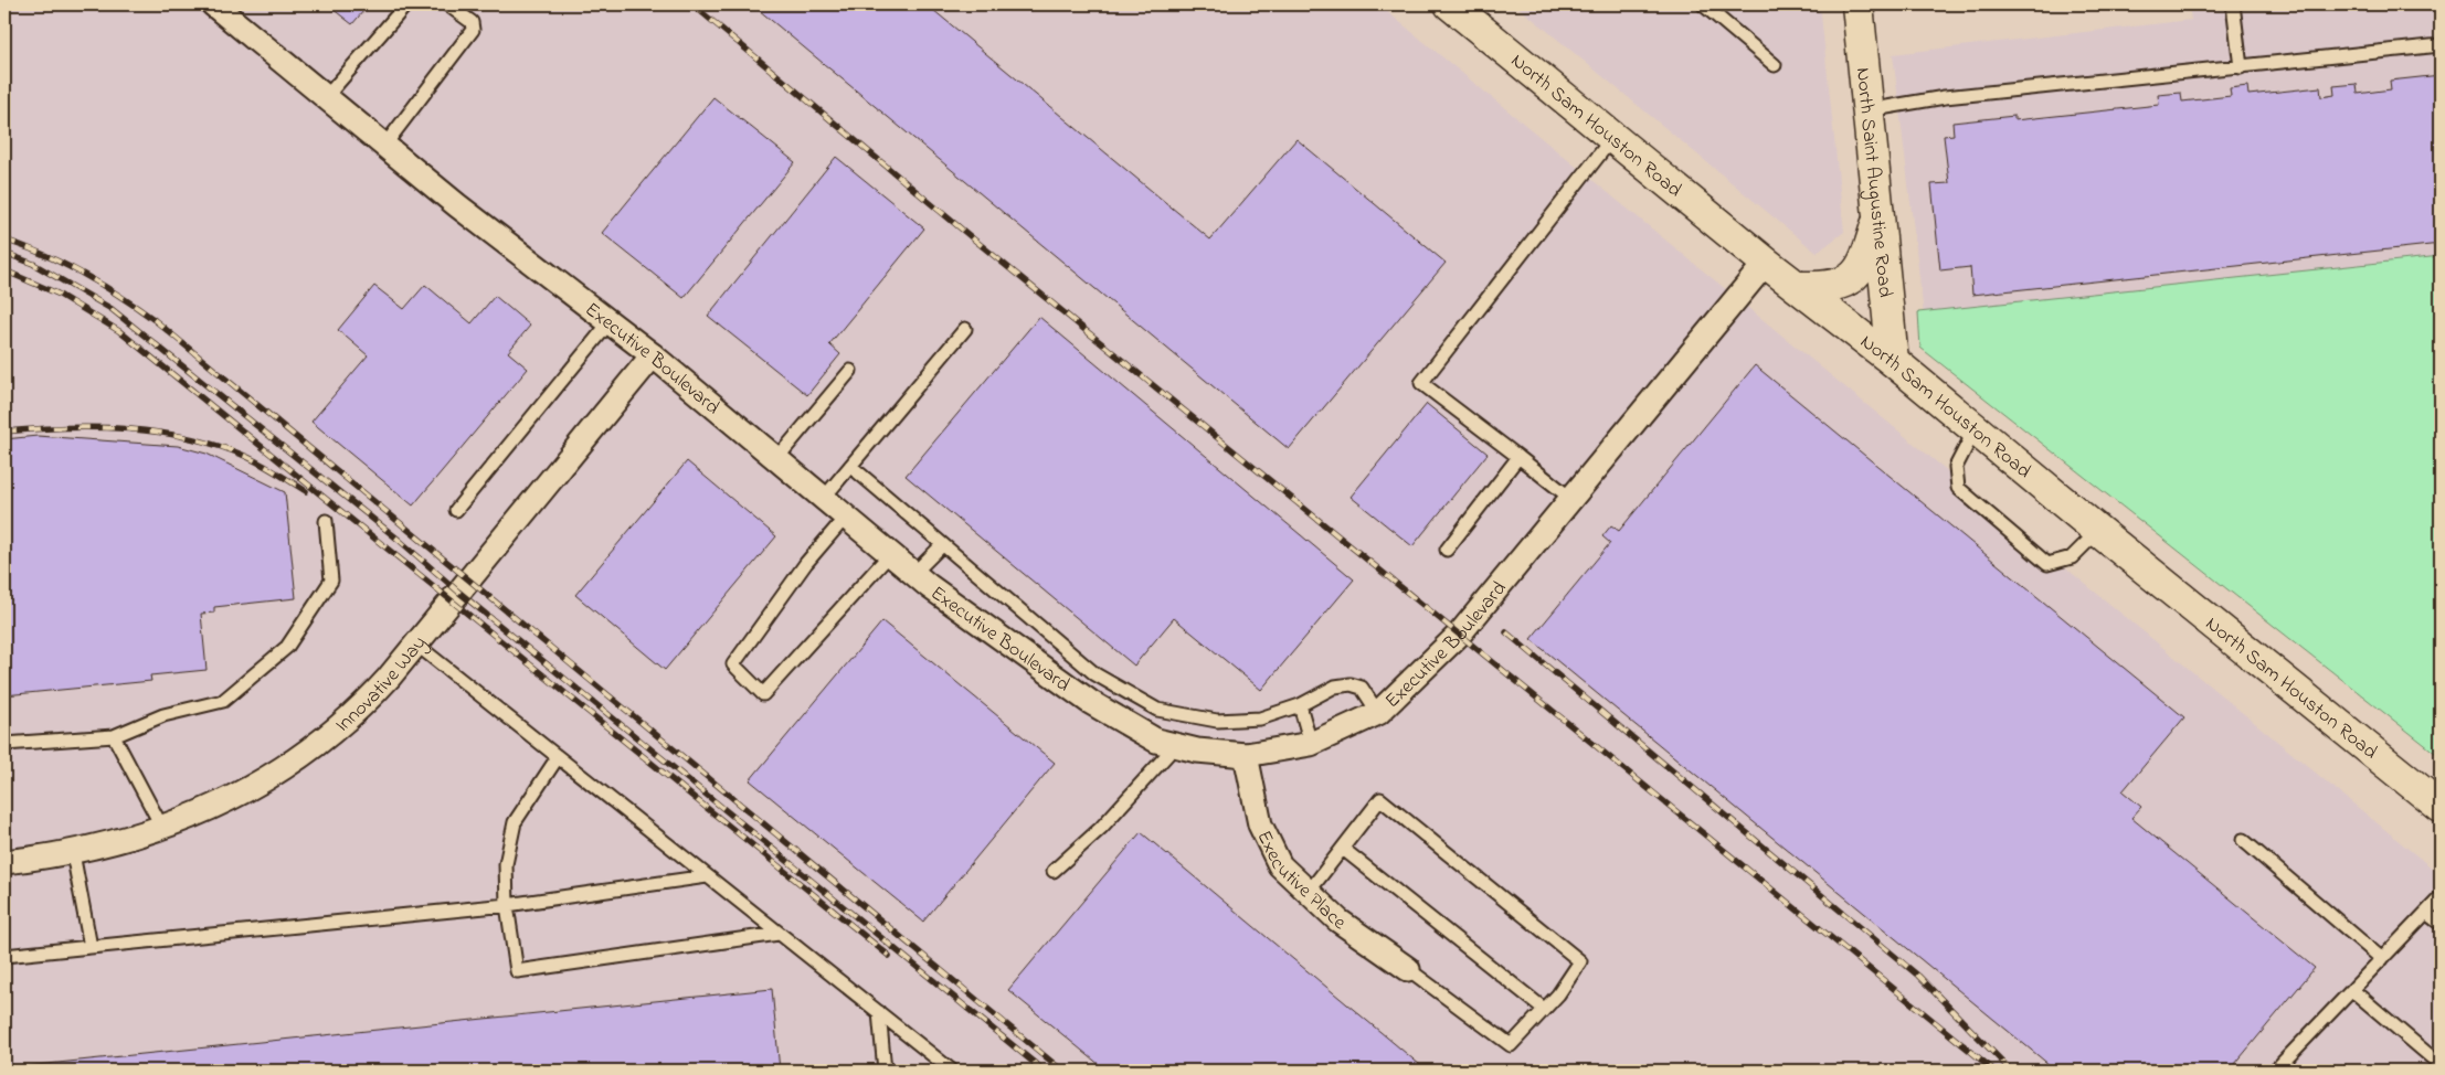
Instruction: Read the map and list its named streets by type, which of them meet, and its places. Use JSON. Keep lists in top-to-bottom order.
{
  "streets": {
    "street": [
      "North Sam Houston Road",
      "North Saint Augustine Road",
      "Executive Boulevard",
      "Innovative Way",
      "Executive Place"
    ]
  },
  "crossings": [
    ["North Sam Houston Road", "North Saint Augustine Road"],
    ["North Sam Houston Road", "Executive Boulevard"],
    ["Executive Boulevard", "Innovative Way"],
    ["Executive Boulevard", "Executive Place"]
  ]
}
